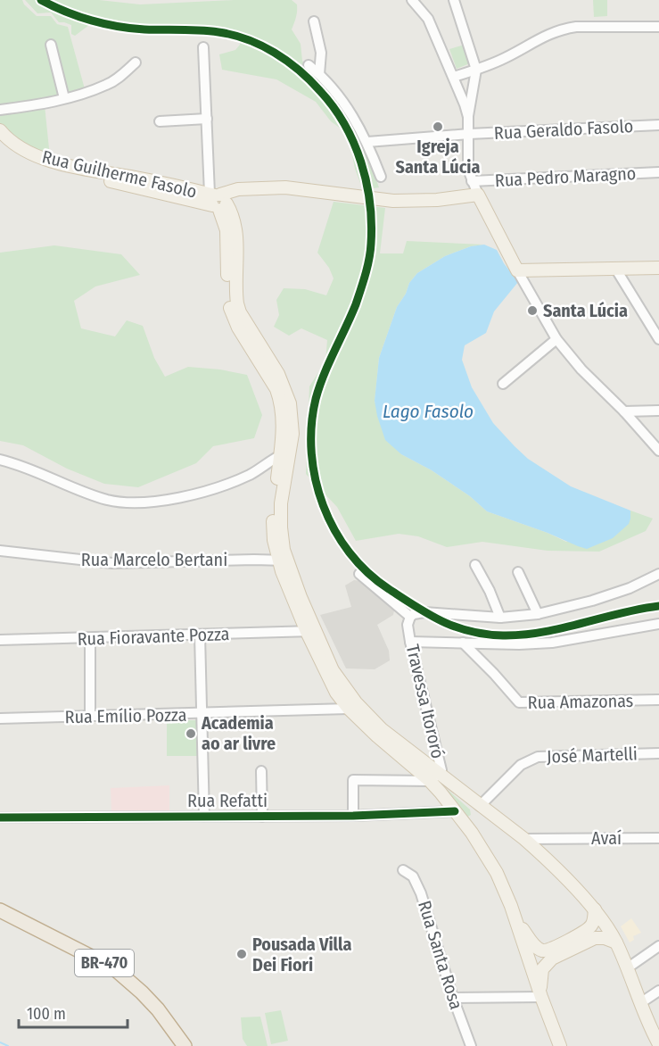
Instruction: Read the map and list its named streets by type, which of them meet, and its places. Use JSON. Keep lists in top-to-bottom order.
{
  "streets": {
    "highway": ["BR-470"],
    "main road": ["Rua Guilherme Fasolo"],
    "street": [
      "Rua Geraldo Fasolo",
      "Rua Pedro Maragno",
      "Rua Marcelo Bertani",
      "Rua Fioravante Pozza",
      "Travessa Itororó",
      "Rua Amazonas",
      "Rua Emílio Pozza",
      "José Martelli",
      "Rua Refatti",
      "Avaí",
      "Rua Santa Rosa"
    ]
  },
  "water": ["Lago Fasolo"],
  "places": [
    "Igreja Santa Lúcia",
    "Santa Lúcia",
    "Academia ao ar livre",
    "Pousada Villa Dei Fiori"
  ],
  "scale_bar": "100 m"
}
